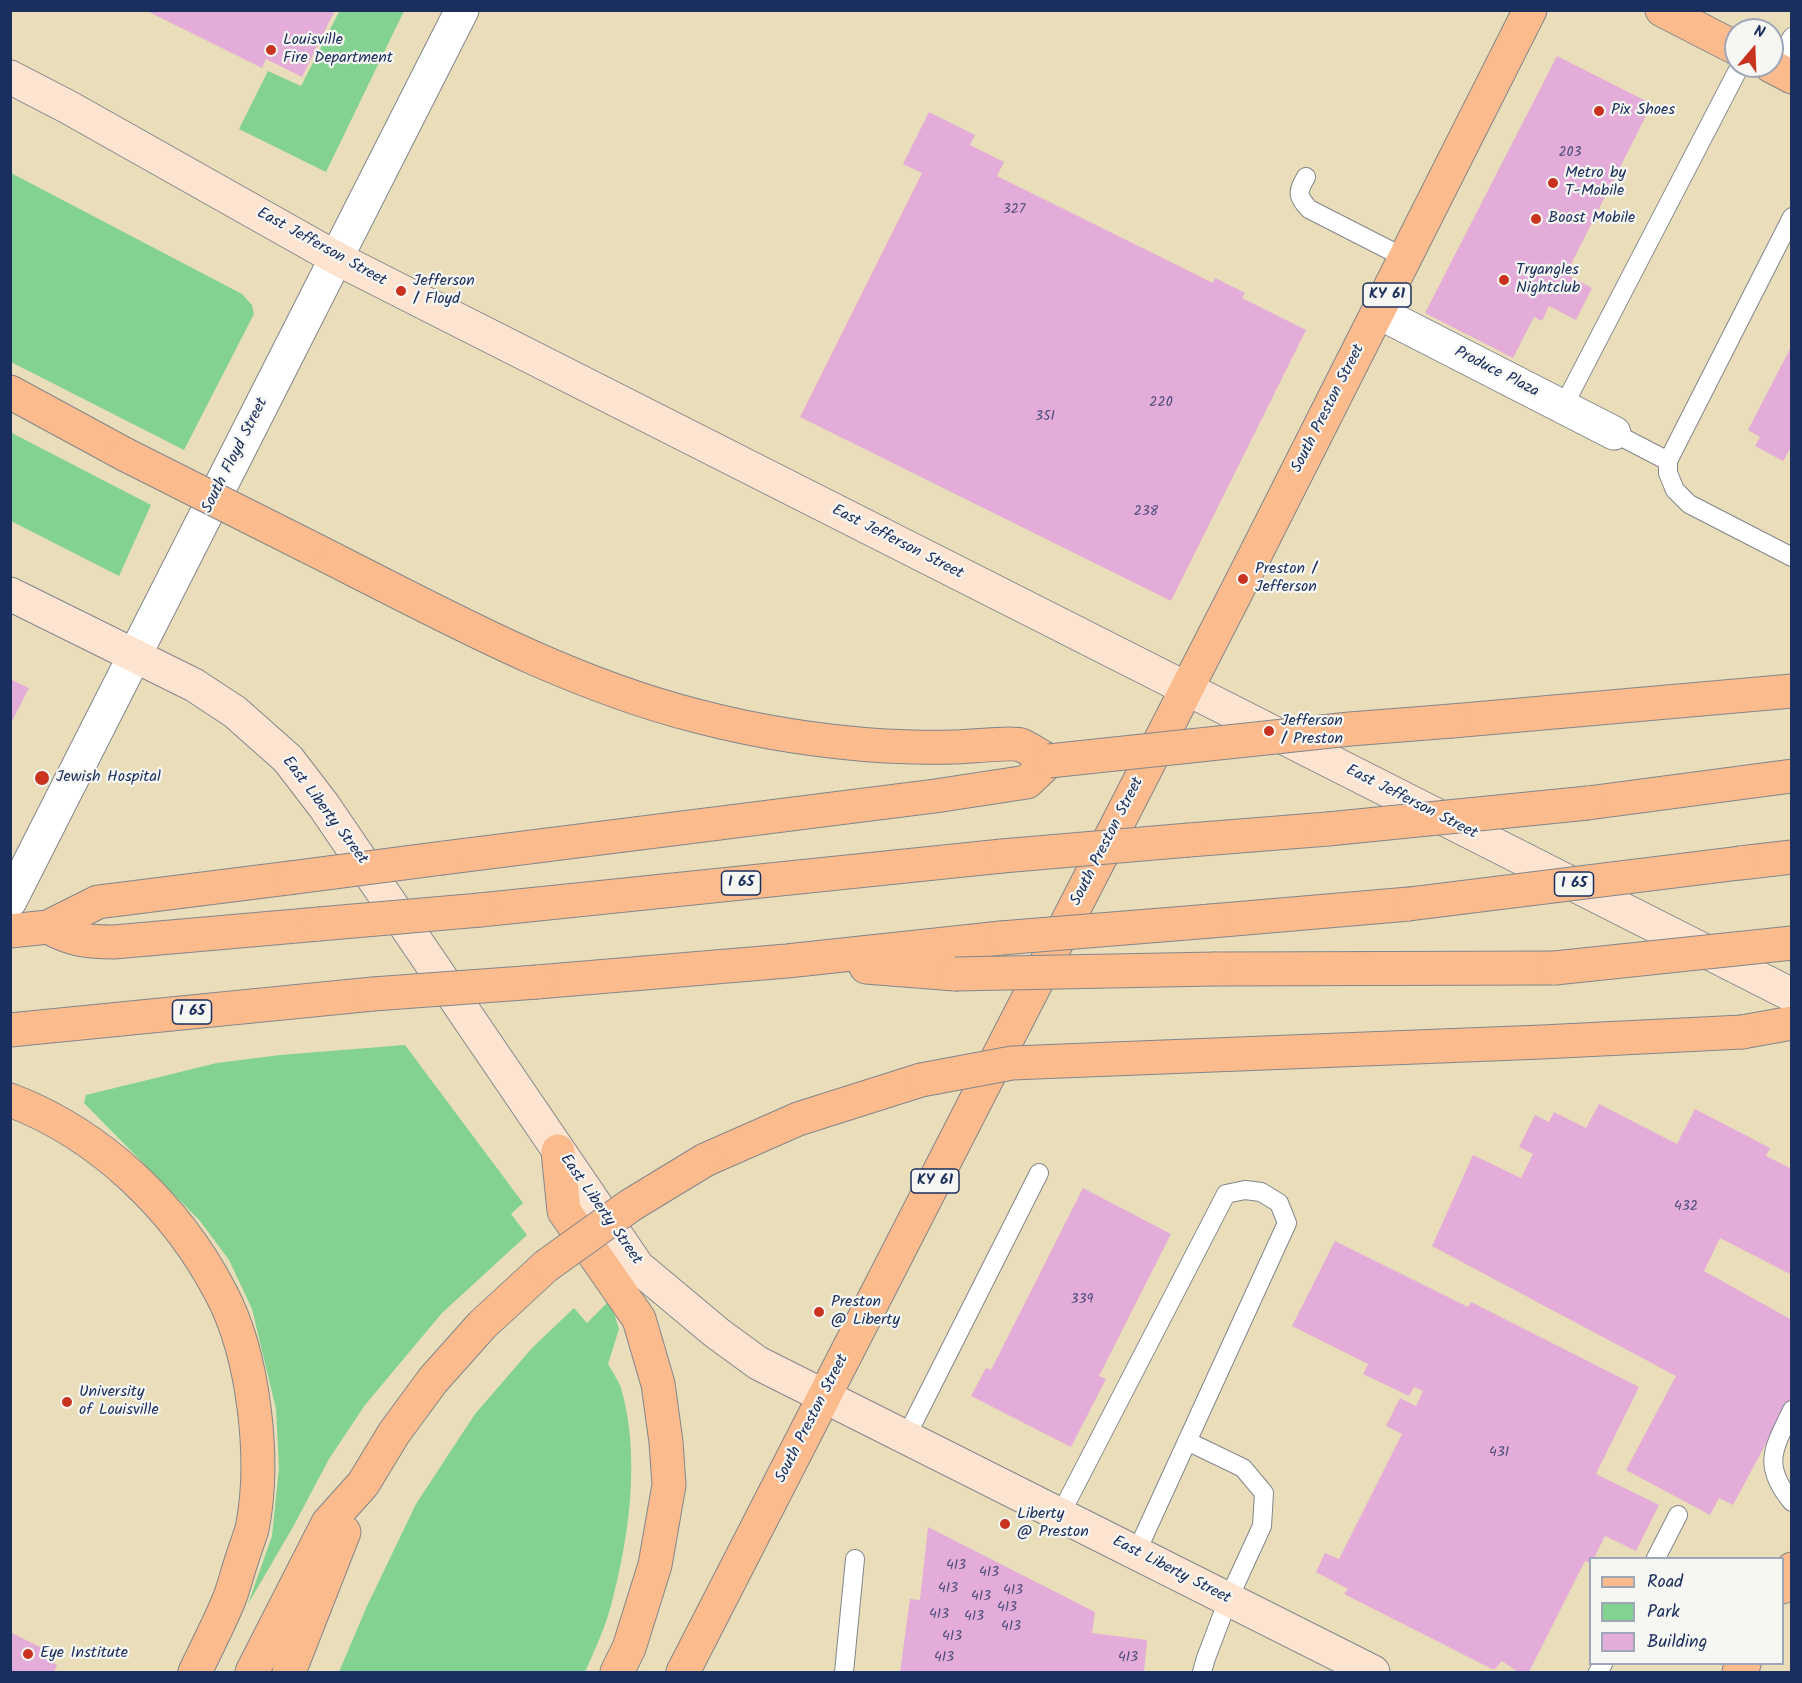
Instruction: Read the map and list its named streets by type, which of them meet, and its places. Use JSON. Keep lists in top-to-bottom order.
{
  "streets": {
    "main road": [
      "East Jefferson Street",
      "KY 61",
      "South Preston Street",
      "East Liberty Street",
      "I 65"
    ],
    "street": ["Produce Plaza", "South Floyd Street"]
  },
  "crossings": [
    ["East Jefferson Street", "South Preston Street"],
    ["East Jefferson Street", "South Floyd Street"],
    ["Produce Plaza", "South Preston Street"],
    ["South Preston Street", "East Liberty Street"],
    ["South Floyd Street", "East Liberty Street"]
  ],
  "places": [
    "Louisville Fire Department",
    "Pix Shoes",
    "Metro by T-Mobile",
    "Boost Mobile",
    "Tryangles Nightclub",
    "Jefferson / Floyd",
    "Preston / Jefferson",
    "Jefferson / Preston",
    "Jewish Hospital",
    "Preston @ Liberty",
    "University of Louisville",
    "Liberty @ Preston",
    "Eye Institute"
  ],
  "house_numbers": [
    "203",
    "327",
    "220",
    "351",
    "238",
    "432",
    "339",
    "431",
    "413",
    "413",
    "413",
    "413",
    "413",
    "413",
    "413",
    "413",
    "413",
    "413",
    "413",
    "413"
  ],
  "legend": ["Road", "Park", "Building"],
  "north": "top"
}
